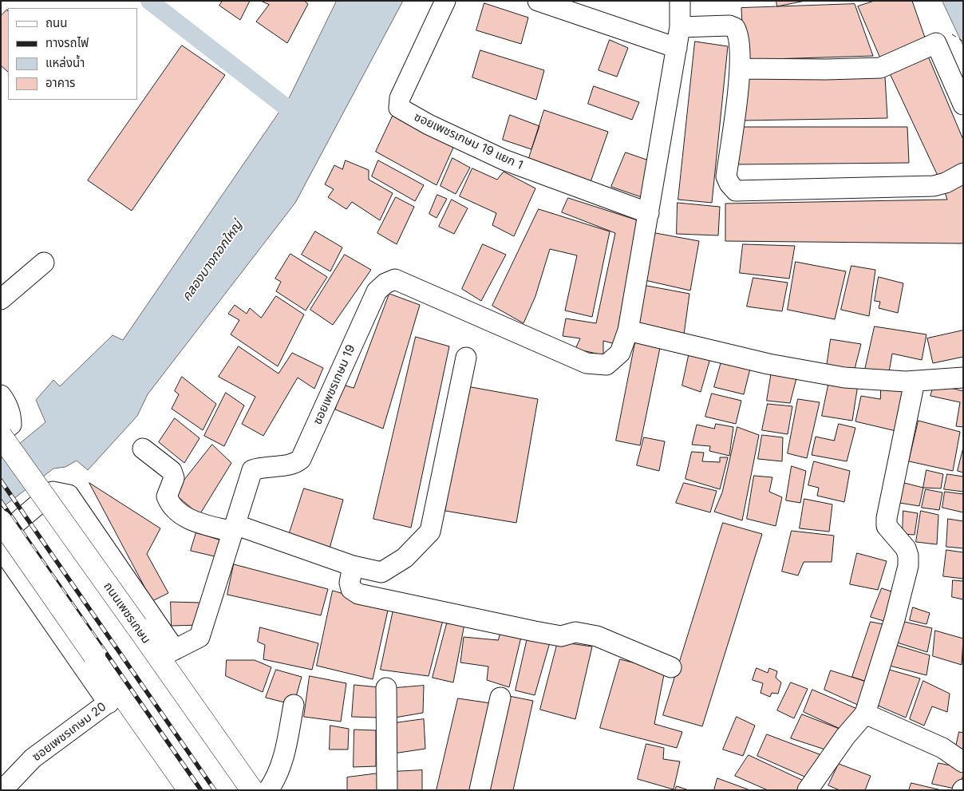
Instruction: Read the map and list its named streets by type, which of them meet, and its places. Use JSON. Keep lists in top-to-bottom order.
{
  "streets": {
    "main road": ["ถนนเพชรเกษม"],
    "street": ["ซอยเพชรเกษม 19 แยก 1", "ซอยเพชรเกษม 19", "ซอยเพชรเกษม 20"]
  },
  "crossings": [
    ["ซอยเพชรเกษม 19", "ถนนเพชรเกษม"]
  ],
  "water": ["คลองบางกอกใหญ่"],
  "legend": [
    "ถนน",
    "ทางรถไฟ",
    "แหล่งน้ำ",
    "อาคาร"
  ]
}
